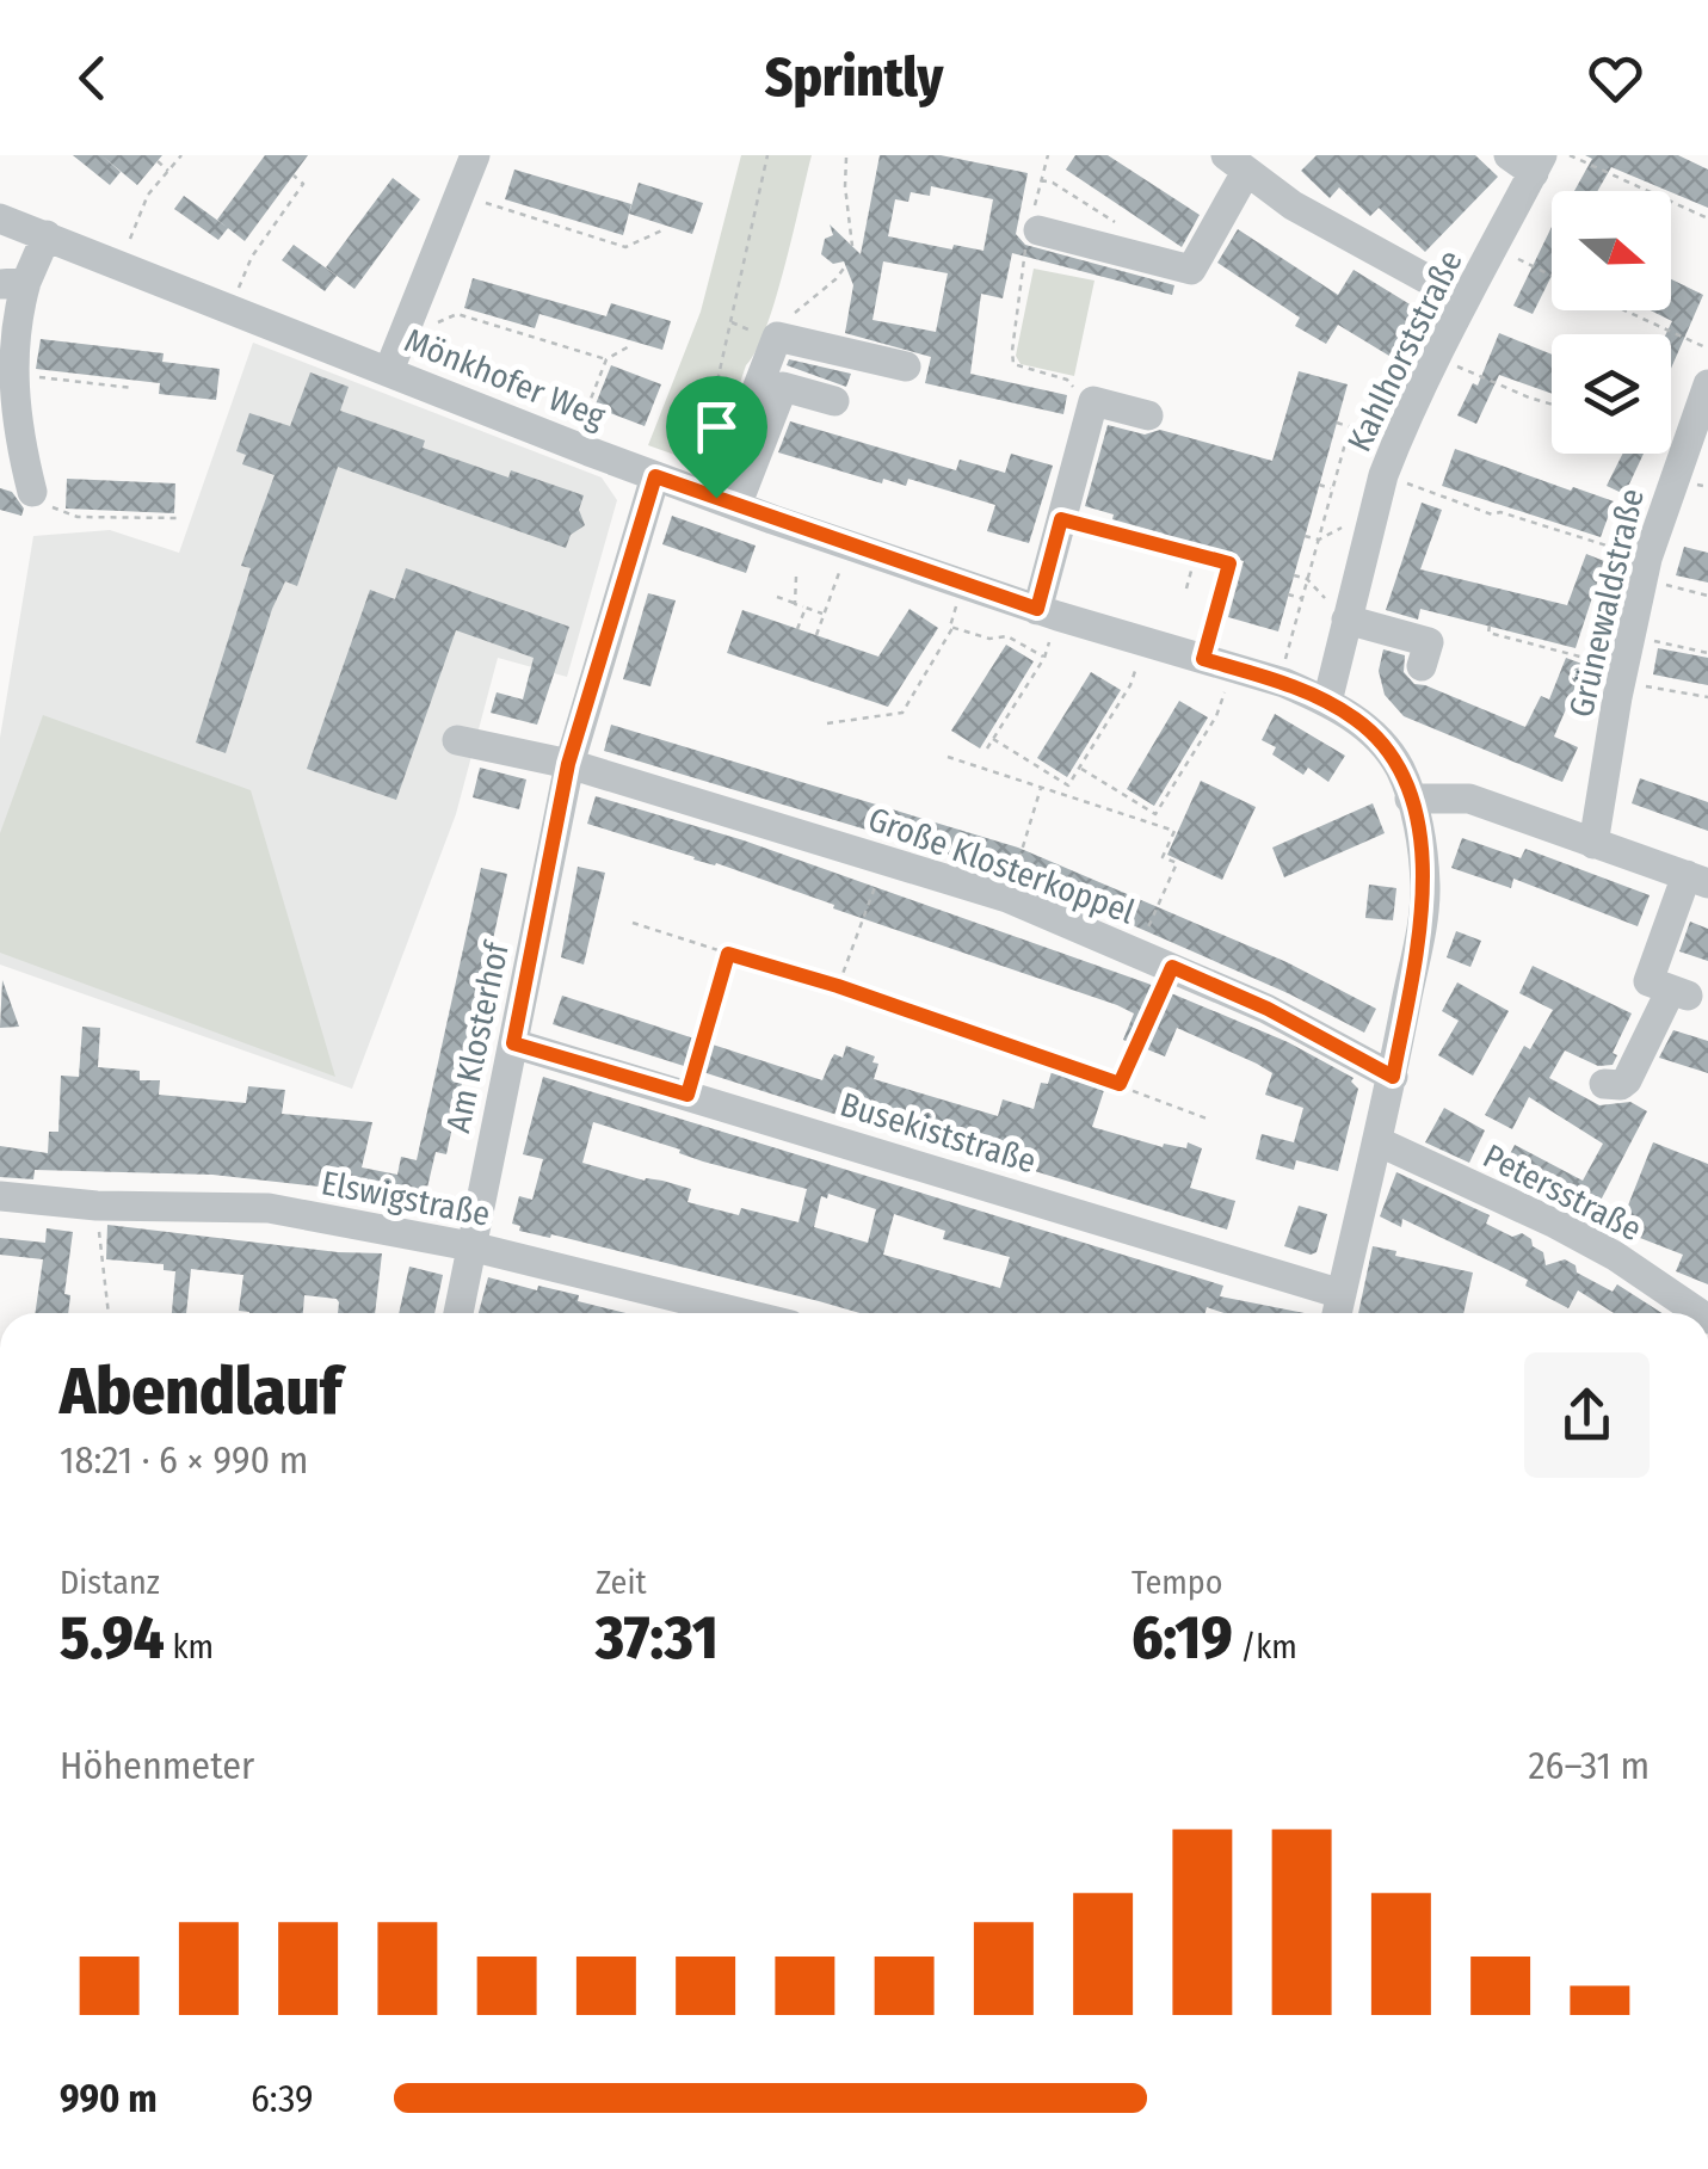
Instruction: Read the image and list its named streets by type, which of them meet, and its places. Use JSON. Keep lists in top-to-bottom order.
{
  "streets": {
    "street": [
      "Kahlhorststraße",
      "Mönkhofer Weg",
      "Grünewaldstraße",
      "Große Klosterkoppel",
      "Am Klosterhof",
      "Busekiststraße",
      "Petersstraße",
      "Elswigstraße"
    ]
  },
  "crossings": [
    ["Kahlhorststraße", "Mönkhofer Weg"],
    ["Mönkhofer Weg", "Am Klosterhof"],
    ["Große Klosterkoppel", "Am Klosterhof"],
    ["Am Klosterhof", "Busekiststraße"],
    ["Am Klosterhof", "Elswigstraße"]
  ],
  "north": "right",
  "page": {
    "header": "Sprintly",
    "heading": ["Abendlauf", "18:21 · 6 × 990 m"],
    "stats": [
      ["Distanz", "5.94 km"],
      ["Zeit", "37:31"],
      ["Tempo", "6:19 /km"]
    ],
    "chart": ["Höhenmeter", "26–31 m"],
    "list": [
      {
        "name": "990 m",
        "note": "6:39"
      }
    ]
  }
}
